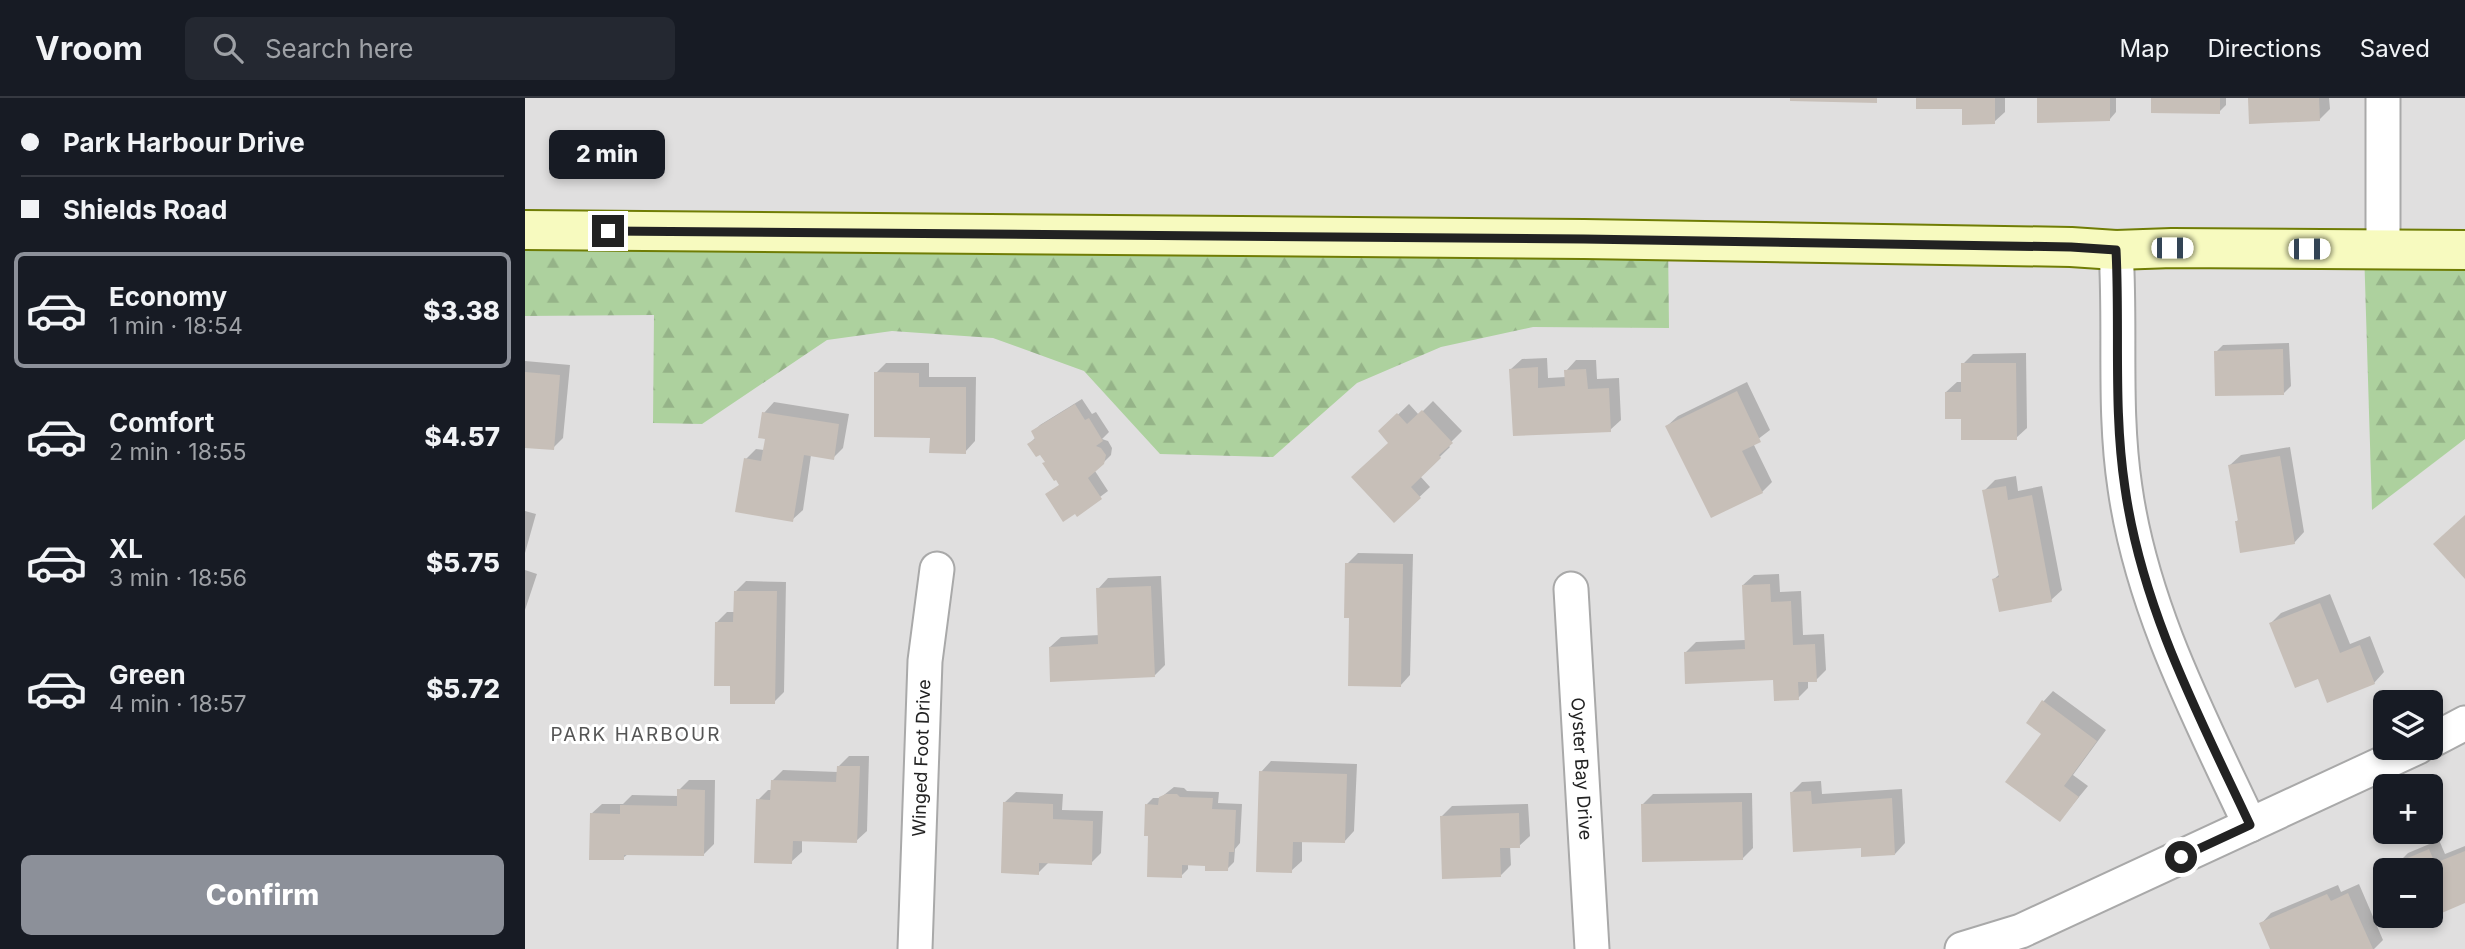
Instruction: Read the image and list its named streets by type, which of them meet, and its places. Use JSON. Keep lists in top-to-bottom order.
{
  "streets": {
    "street": ["Winged Foot Drive", "Oyster Bay Drive"]
  },
  "districts": ["PARK HARBOUR"],
  "page": {
    "header": "Vroom",
    "search": "Search here",
    "nav": ["Map", "Directions", "Saved"],
    "banner": ["Park Harbour Drive", "Shields Road"],
    "bubble": "2 min",
    "list": [
      {
        "name": "Economy",
        "note": "1 min · 18:54",
        "value": "$3.38"
      },
      {
        "name": "Comfort",
        "note": "2 min · 18:55",
        "value": "$4.57"
      },
      {
        "name": "XL",
        "note": "3 min · 18:56",
        "value": "$5.75"
      },
      {
        "name": "Green",
        "note": "4 min · 18:57",
        "value": "$5.72"
      }
    ],
    "map_buttons": ["+", "−"],
    "buttons": "Confirm"
  }
}
